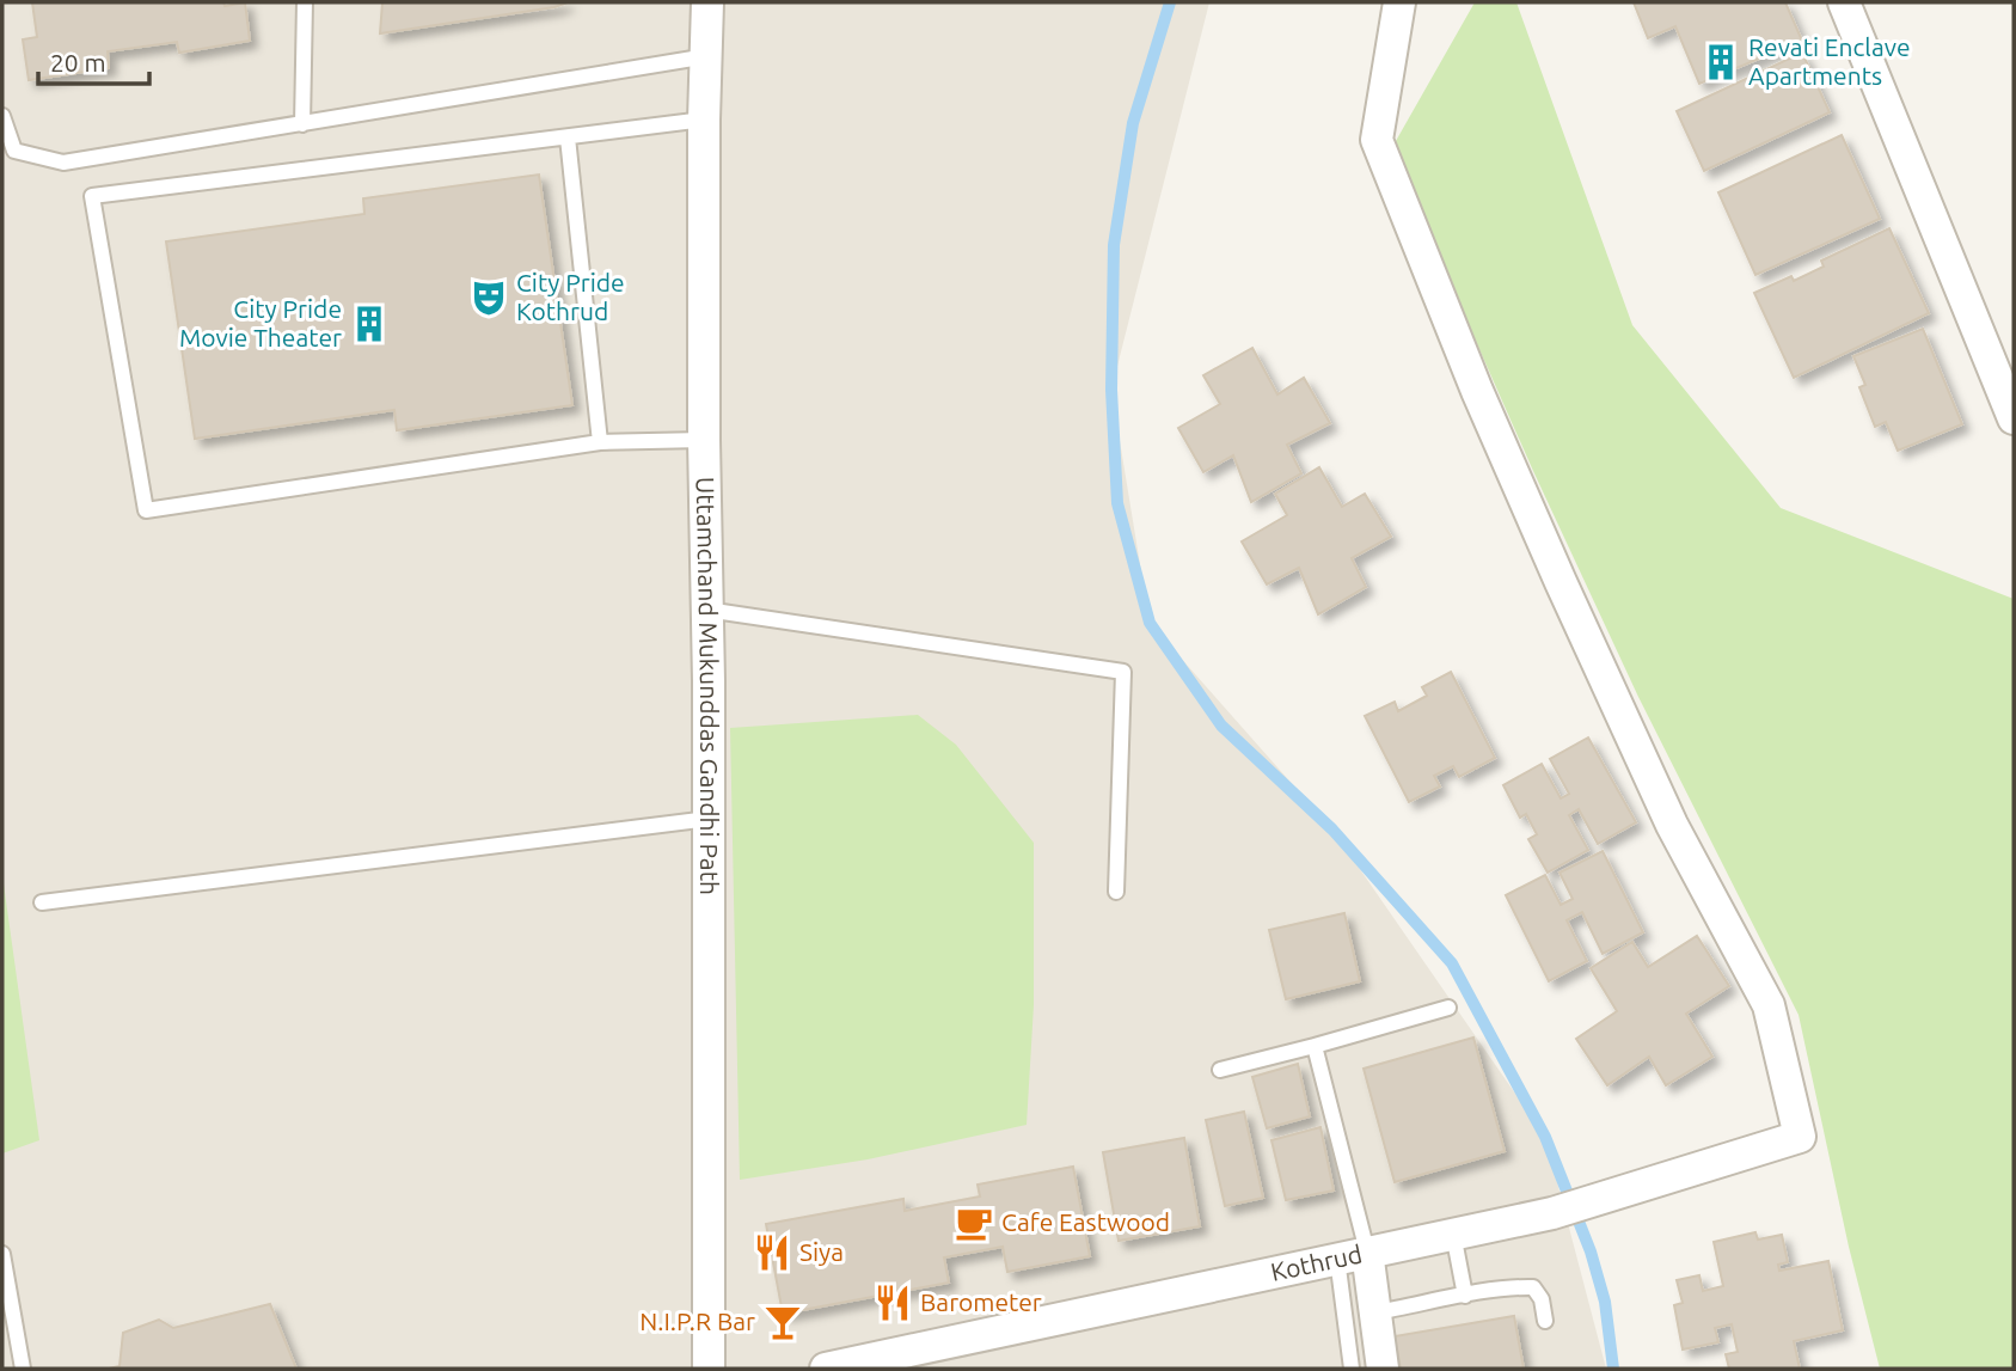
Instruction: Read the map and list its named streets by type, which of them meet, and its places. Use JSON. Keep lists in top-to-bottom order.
{
  "streets": {
    "street": ["Uttamchand Mukunddas Gandhi Path", "Kothrud"]
  },
  "places": {
    "building": ["Revati Enclave Apartments", "City Pride Movie Theater"],
    "theatre": ["City Pride Kothrud"],
    "cafe": ["Cafe Eastwood"],
    "restaurant": ["Siya", "Barometer"],
    "bar": ["N.I.P.R Bar"]
  },
  "scale_bar": "20 m"
}
